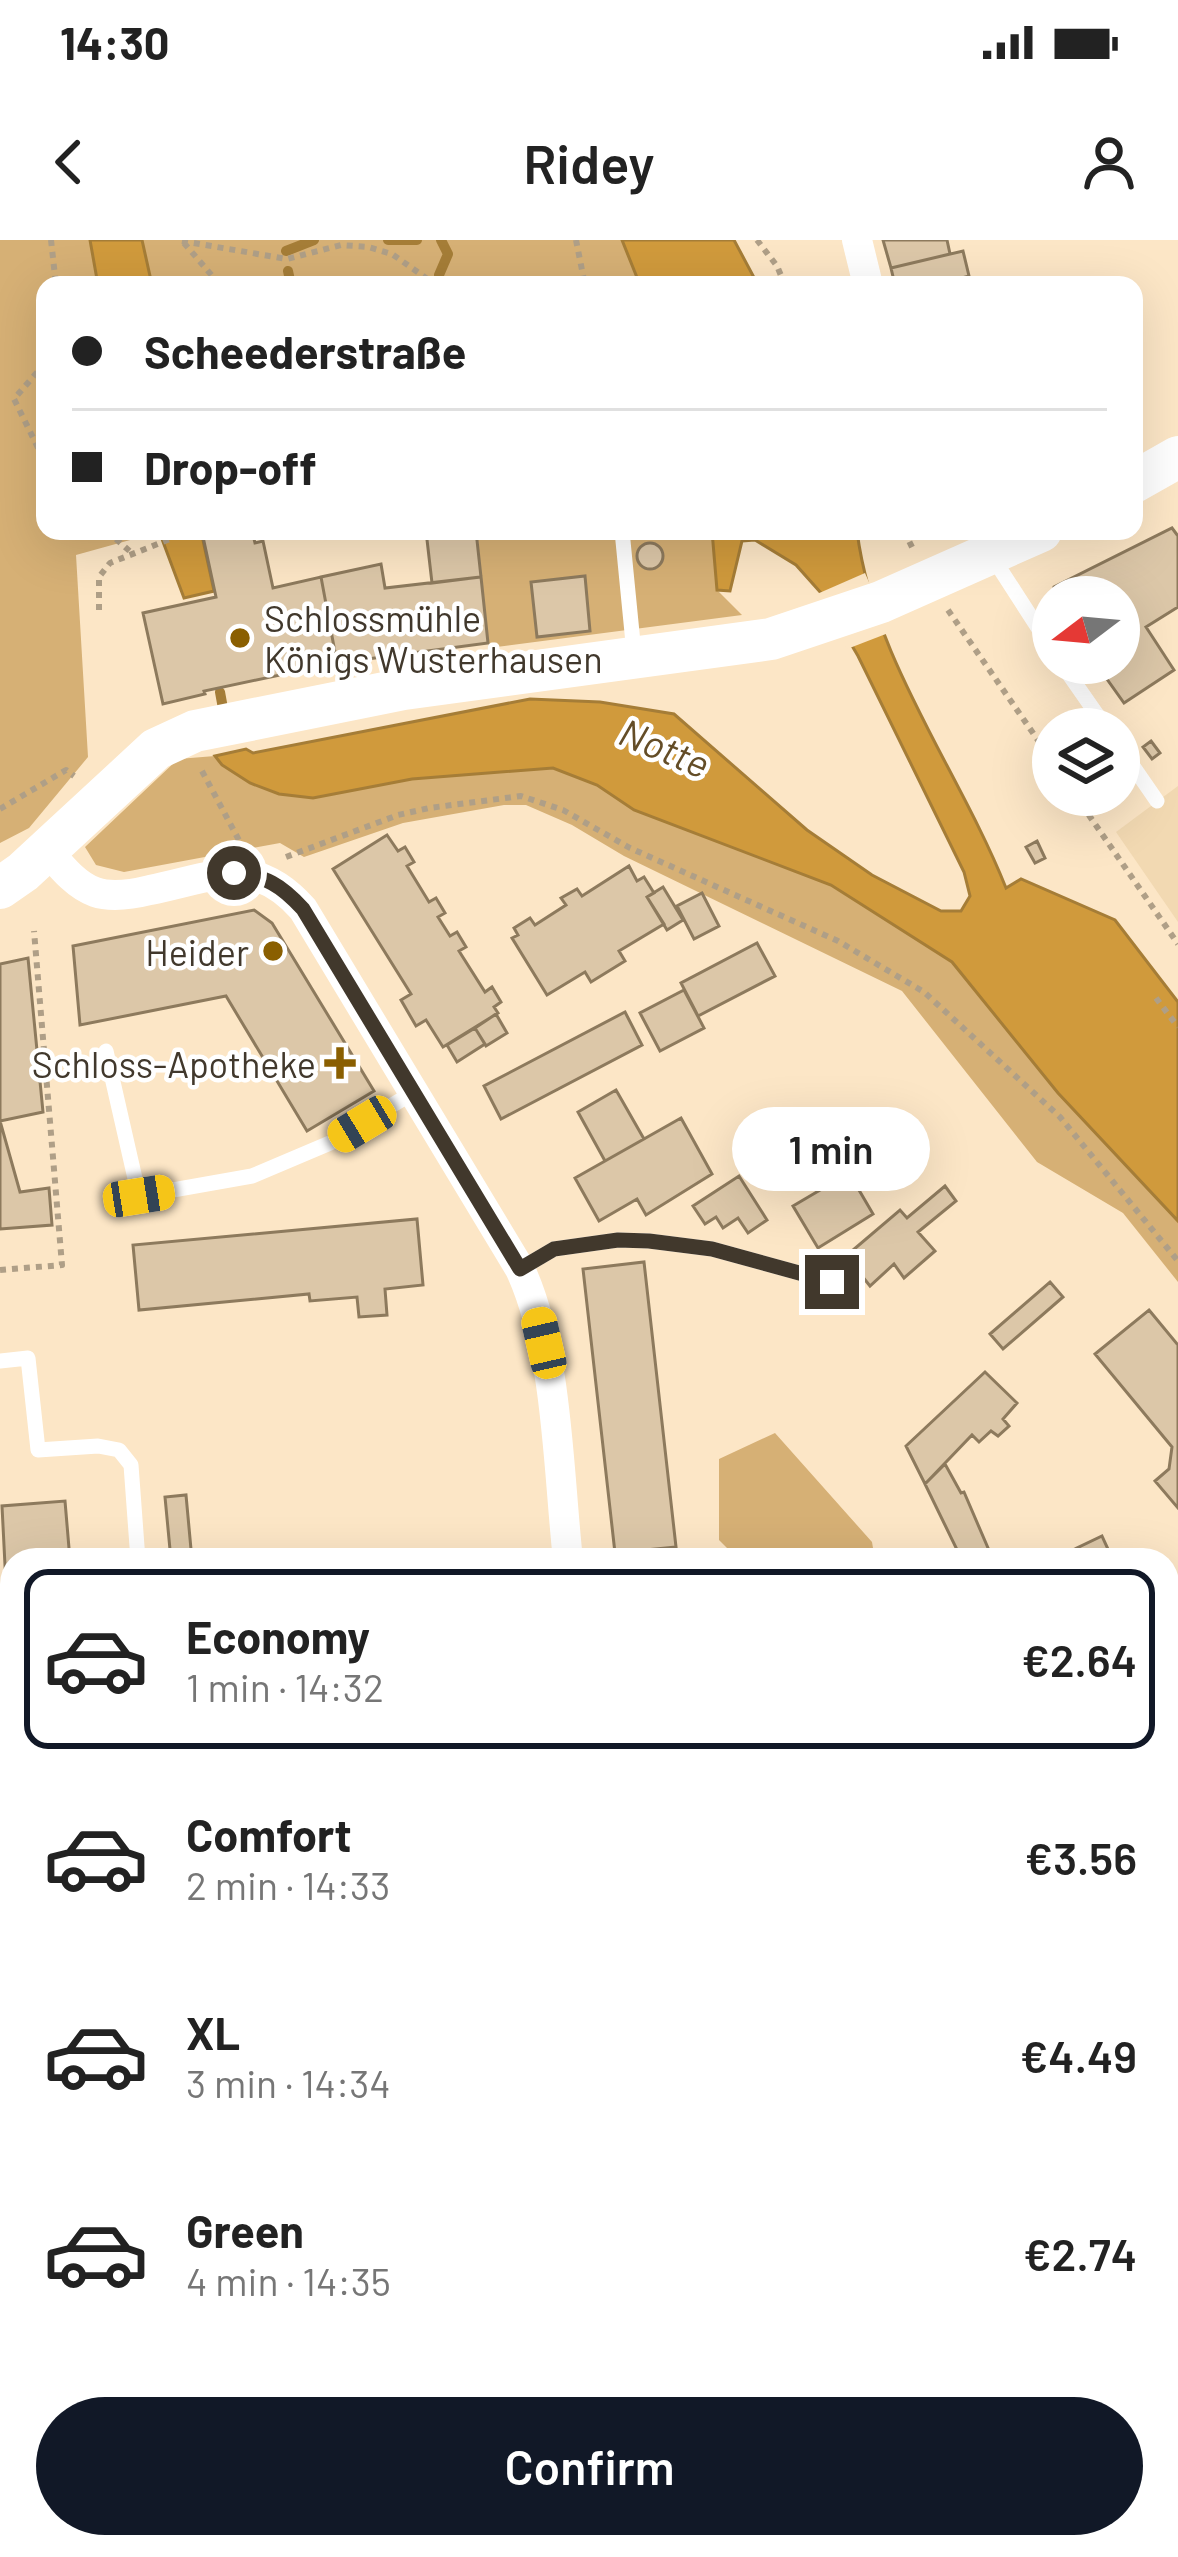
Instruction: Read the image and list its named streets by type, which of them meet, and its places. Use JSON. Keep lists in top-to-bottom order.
{
  "water": ["Notte"],
  "places": {
    "other": ["Schlossmühle Königs Wusterhausen", "Heider"],
    "health": ["Schloss-Apotheke"]
  },
  "north": "left",
  "page": {
    "status": "14:30",
    "header": "Ridey",
    "banner": ["Scheederstraße", "Drop-off"],
    "bubble": "1 min",
    "list": [
      {
        "name": "Economy",
        "note": "1 min · 14:32",
        "value": "€2.64"
      },
      {
        "name": "Comfort",
        "note": "2 min · 14:33",
        "value": "€3.56"
      },
      {
        "name": "XL",
        "note": "3 min · 14:34",
        "value": "€4.49"
      },
      {
        "name": "Green",
        "note": "4 min · 14:35",
        "value": "€2.74"
      }
    ],
    "buttons": "Confirm"
  }
}
